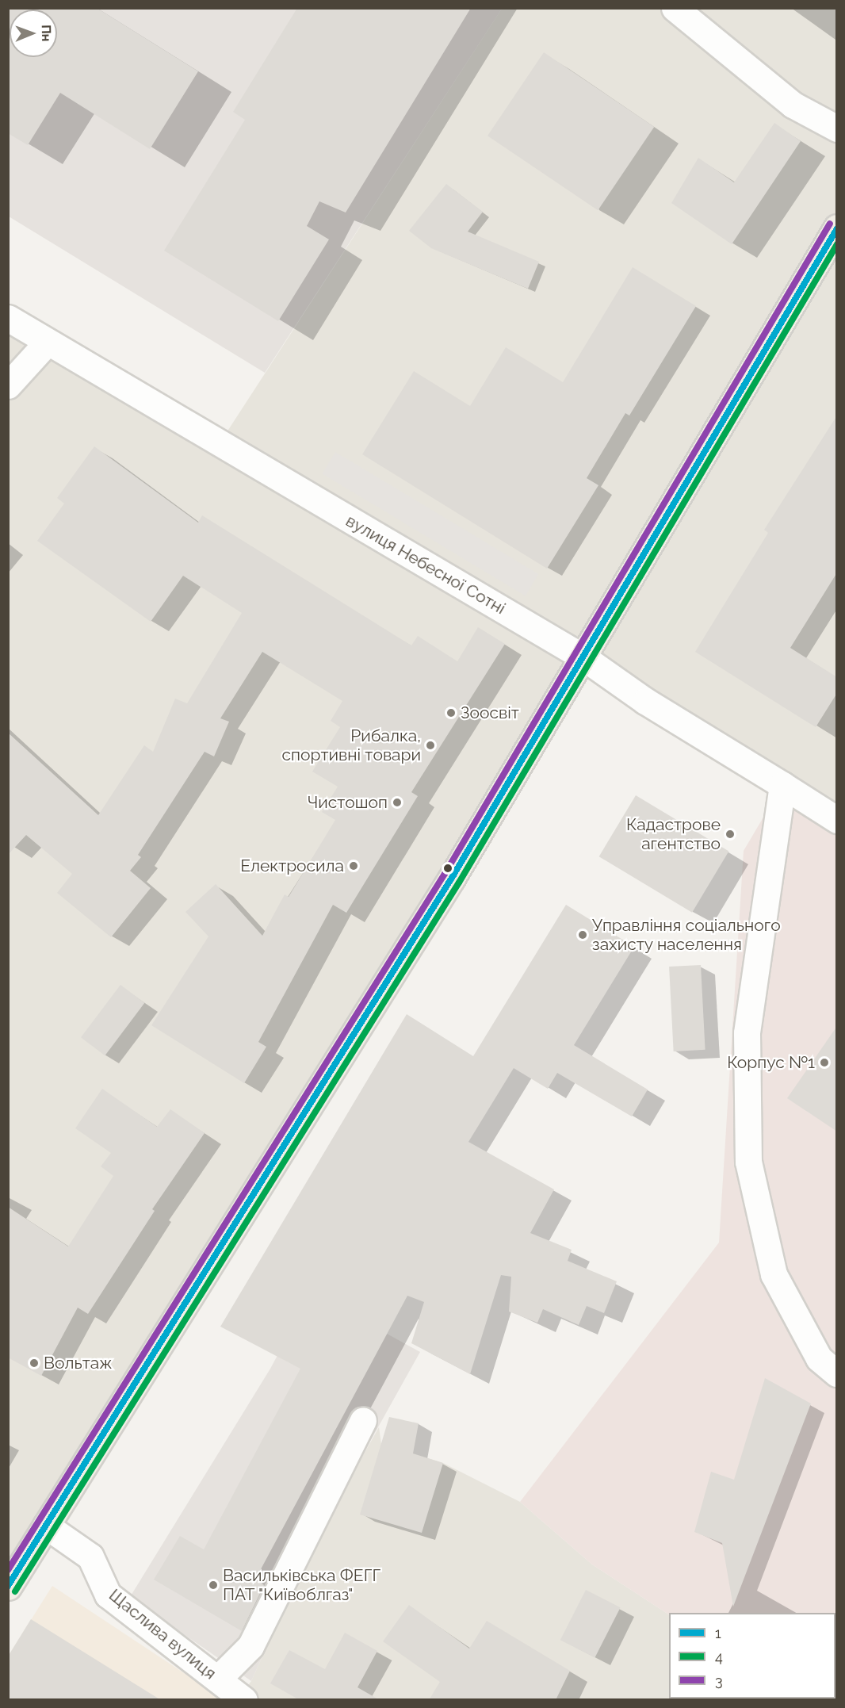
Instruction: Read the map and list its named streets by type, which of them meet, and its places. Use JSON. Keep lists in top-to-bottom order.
{
  "streets": {
    "street": ["вулиця Небесної Сотні", "Щаслива вулиця"]
  },
  "places": [
    "Зоосвіт",
    "Рибалка, спортивні товари",
    "Чистошоп",
    "Кадастрове агентство",
    "Електросила",
    "Управління соціального захисту населення",
    "Корпус №1",
    "Вольтаж",
    "Васильківська ФЕГГ ПАТ \"Київоблгаз\""
  ],
  "lines": ["transit line 3", "transit line 1", "transit line 4"],
  "legend": ["1", "4", "3"],
  "north": "right"
}
